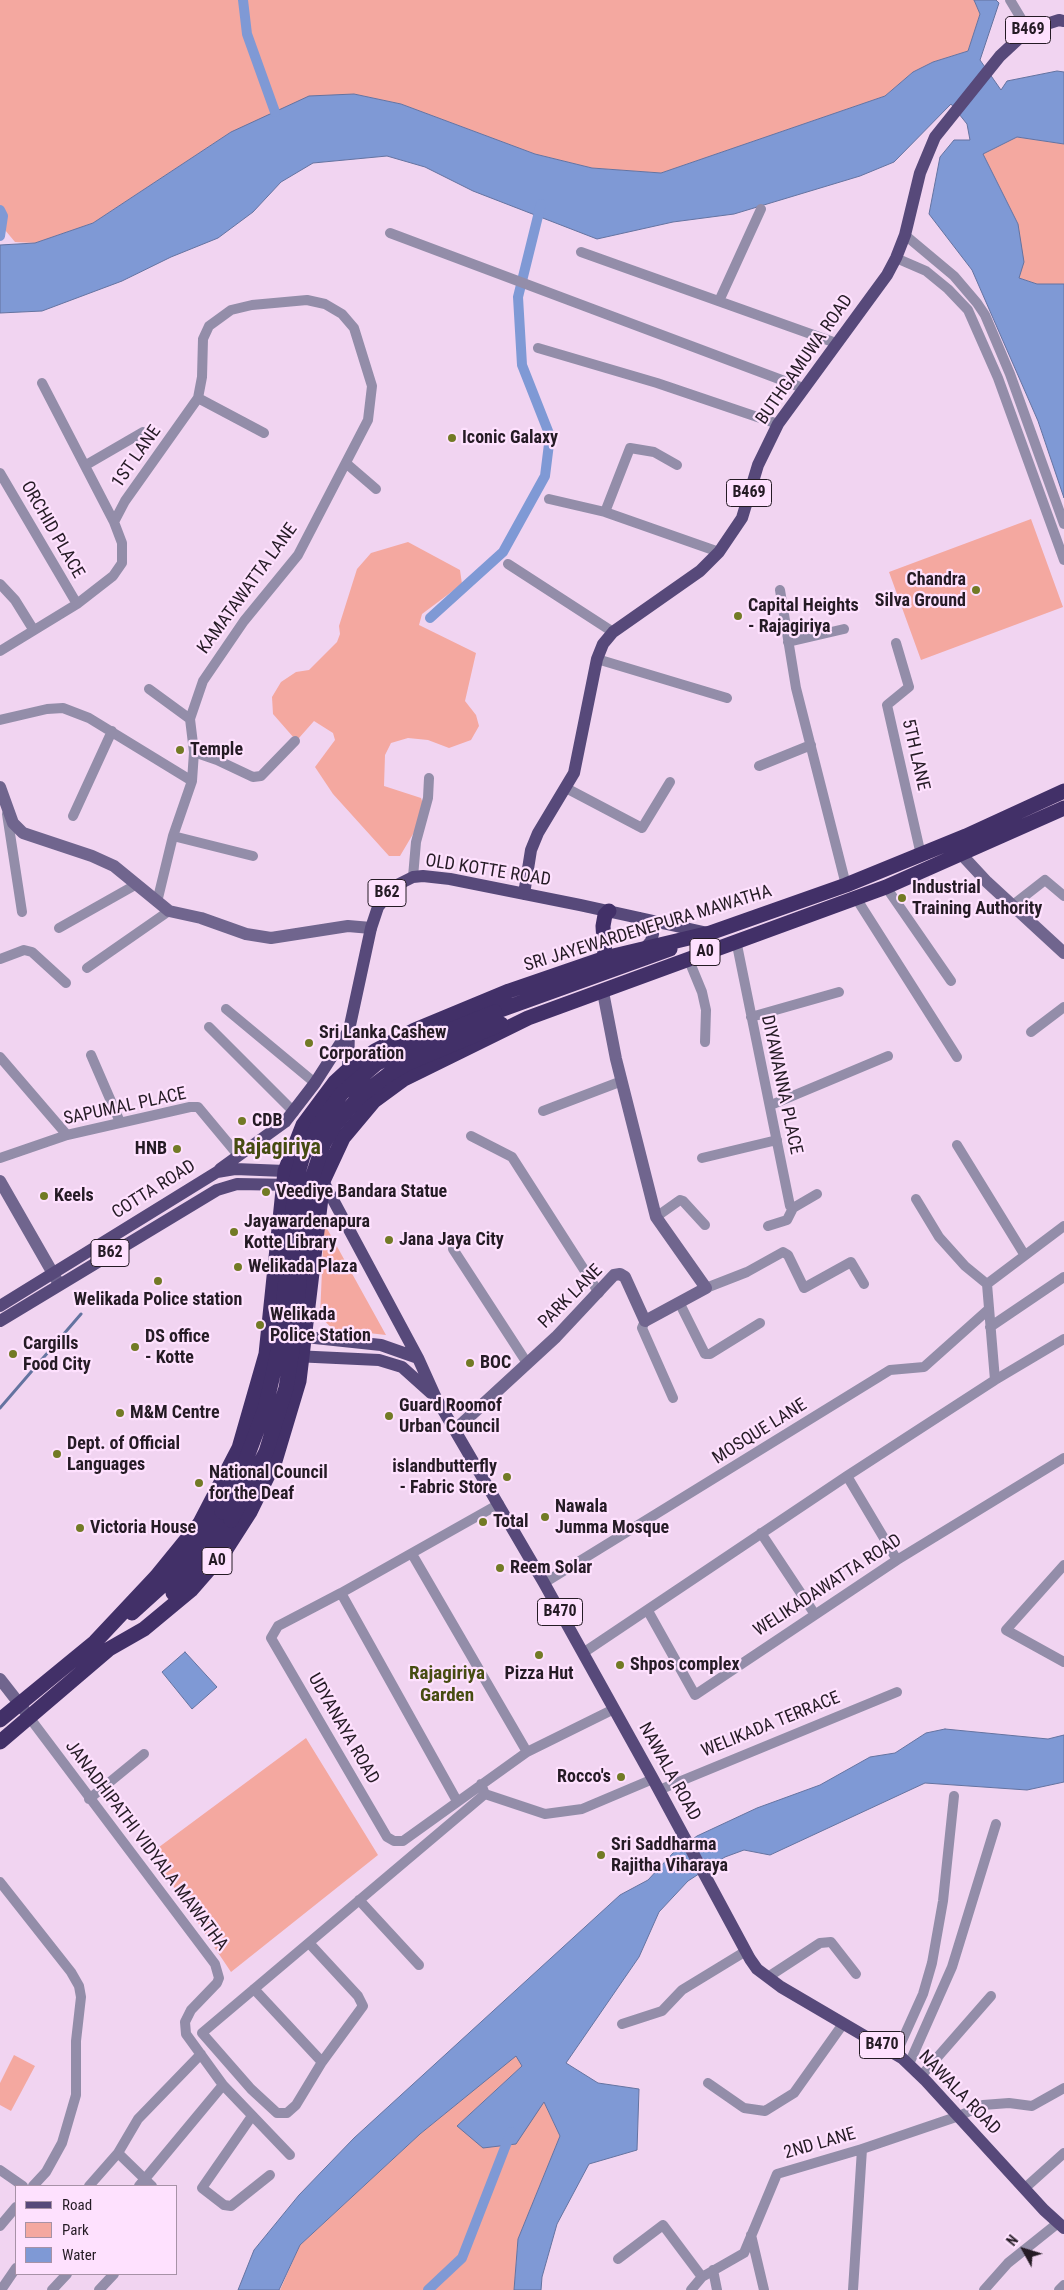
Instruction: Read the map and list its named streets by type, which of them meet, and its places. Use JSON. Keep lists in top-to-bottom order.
{
  "streets": {
    "highway": ["SRI JAYEWARDENEPURA MAWATHA", "A0"],
    "main road": [
      "B469",
      "BUTHGAMUWA ROAD",
      "OLD KOTTE ROAD",
      "B62",
      "COTTA ROAD",
      "B470",
      "NAWALA ROAD"
    ],
    "street": [
      "1ST LANE",
      "ORCHID PLACE",
      "KAMATAWATTA LANE",
      "5TH LANE",
      "DIYAWANNA PLACE",
      "SAPUMAL PLACE",
      "PARK LANE",
      "MOSQUE LANE",
      "WELIKADAWATTA ROAD",
      "WELIKADA TERRACE",
      "UDYANAYA ROAD",
      "JANADHIPATHI VIDYALA MAWATHA",
      "2ND LANE"
    ]
  },
  "crossings": [
    ["BUTHGAMUWA ROAD", "OLD KOTTE ROAD"],
    ["1ST LANE", "KAMATAWATTA LANE"],
    ["5TH LANE", "SRI JAYEWARDENEPURA MAWATHA"],
    ["OLD KOTTE ROAD", "SRI JAYEWARDENEPURA MAWATHA"],
    ["OLD KOTTE ROAD", "SAPUMAL PLACE"],
    ["OLD KOTTE ROAD", "COTTA ROAD"],
    ["SRI JAYEWARDENEPURA MAWATHA", "DIYAWANNA PLACE"],
    ["SRI JAYEWARDENEPURA MAWATHA", "COTTA ROAD"],
    ["SRI JAYEWARDENEPURA MAWATHA", "NAWALA ROAD"],
    ["SRI JAYEWARDENEPURA MAWATHA", "JANADHIPATHI VIDYALA MAWATHA"],
    ["PARK LANE", "NAWALA ROAD"],
    ["MOSQUE LANE", "NAWALA ROAD"],
    ["WELIKADA TERRACE", "UDYANAYA ROAD"],
    ["WELIKADA TERRACE", "NAWALA ROAD"],
    ["UDYANAYA ROAD", "NAWALA ROAD"],
    ["NAWALA ROAD", "2ND LANE"]
  ],
  "districts": ["Rajagiriya", "Rajagiriya Garden"],
  "places": [
    "Iconic Galaxy",
    "Chandra Silva Ground",
    "Capital Heights - Rajagiriya",
    "Temple",
    "Industrial Training Authority",
    "Sri Lanka Cashew Corporation",
    "CDB",
    "HNB",
    "Veediye Bandara Statue",
    "Keels",
    "Jayawardenapura Kotte Library",
    "Jana Jaya City",
    "Welikada Plaza",
    "Welikada Police station",
    "Welikada Police Station",
    "DS office - Kotte",
    "Cargills Food City",
    "BOC",
    "M&M Centre",
    "Guard Roomof Urban Council",
    "Dept. of Official Languages",
    "islandbutterfly - Fabric Store",
    "National Council for the Deaf",
    "Nawala Jumma Mosque",
    "Total",
    "Victoria House",
    "Reem Solar",
    "Pizza Hut",
    "Shpos complex",
    "Rocco's",
    "Sri Saddharma Rajitha Viharaya"
  ],
  "legend": ["Road", "Park", "Water"],
  "north": "top left"
}
